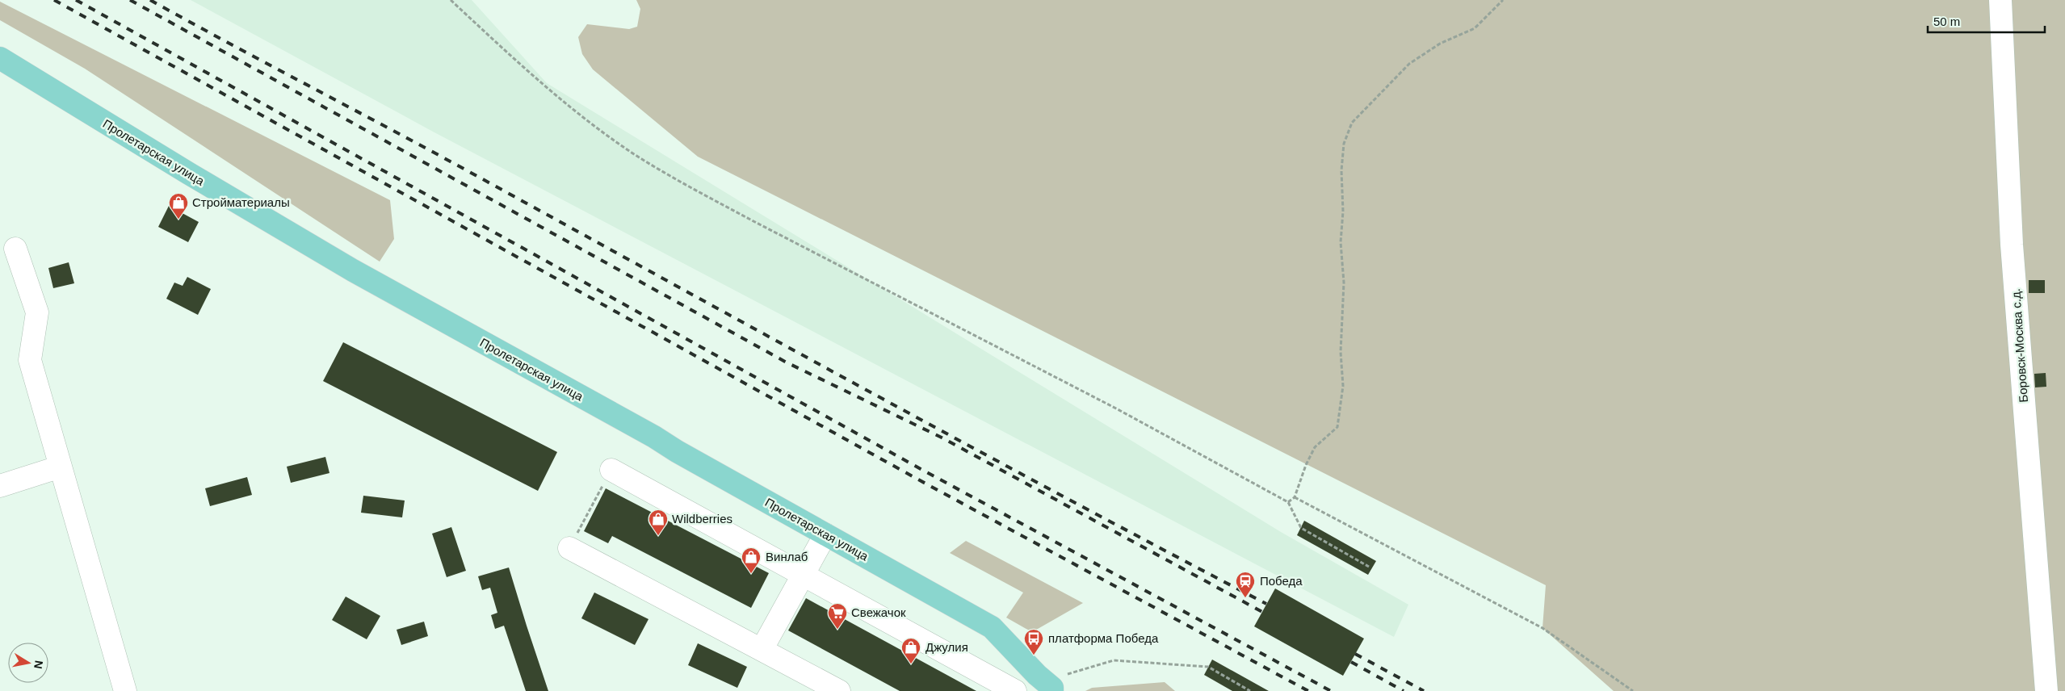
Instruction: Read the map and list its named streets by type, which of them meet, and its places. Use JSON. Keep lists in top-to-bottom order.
{
  "streets": {
    "main road": ["Пролетарская улица"],
    "street": ["Боровск-Москва с.д."]
  },
  "places": {
    "shop": [
      "Стройматериалы",
      "Wildberries",
      "Винлаб",
      "Джулия"
    ],
    "station": ["Победа"],
    "supermarket": ["Свежачок"],
    "bus stop": ["платформа Победа"]
  },
  "scale_bar": "50 m",
  "north": "right"
}
